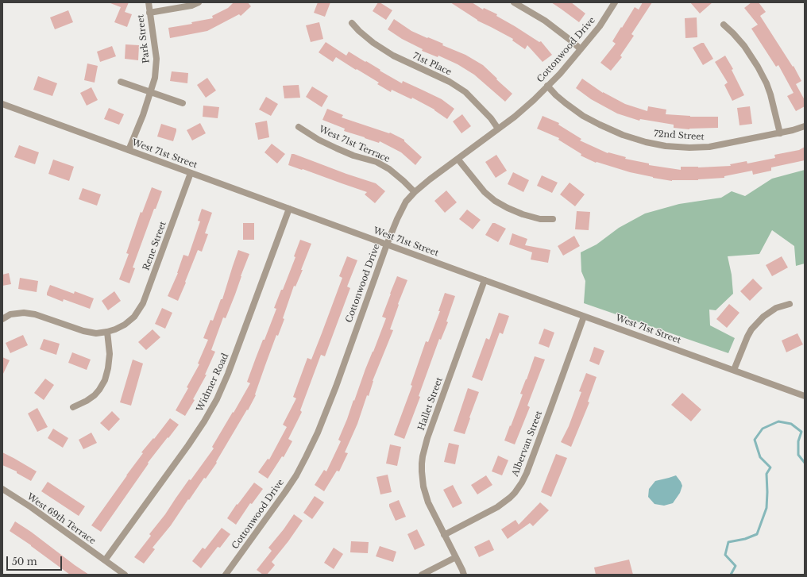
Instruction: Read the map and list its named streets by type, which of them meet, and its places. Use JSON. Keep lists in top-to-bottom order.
{
  "streets": {
    "street": [
      "Park Street",
      "Cottonwood Drive",
      "71st Place",
      "72nd Street",
      "West 71st Terrace",
      "West 71st Street",
      "Rene Street",
      "Widmer Road",
      "Hallet Street",
      "Albervan Street",
      "West 69th Terrace"
    ]
  },
  "crossings": [
    ["Park Street", "West 71st Street"],
    ["Cottonwood Drive", "71st Place"],
    ["Cottonwood Drive", "72nd Street"],
    ["Cottonwood Drive", "West 71st Terrace"],
    ["Cottonwood Drive", "West 71st Street"],
    ["West 71st Street", "Rene Street"],
    ["West 71st Street", "Widmer Road"],
    ["West 71st Street", "Hallet Street"],
    ["West 71st Street", "Albervan Street"],
    ["Widmer Road", "West 69th Terrace"],
    ["Hallet Street", "Albervan Street"]
  ],
  "scale_bar": "50 m"
}
